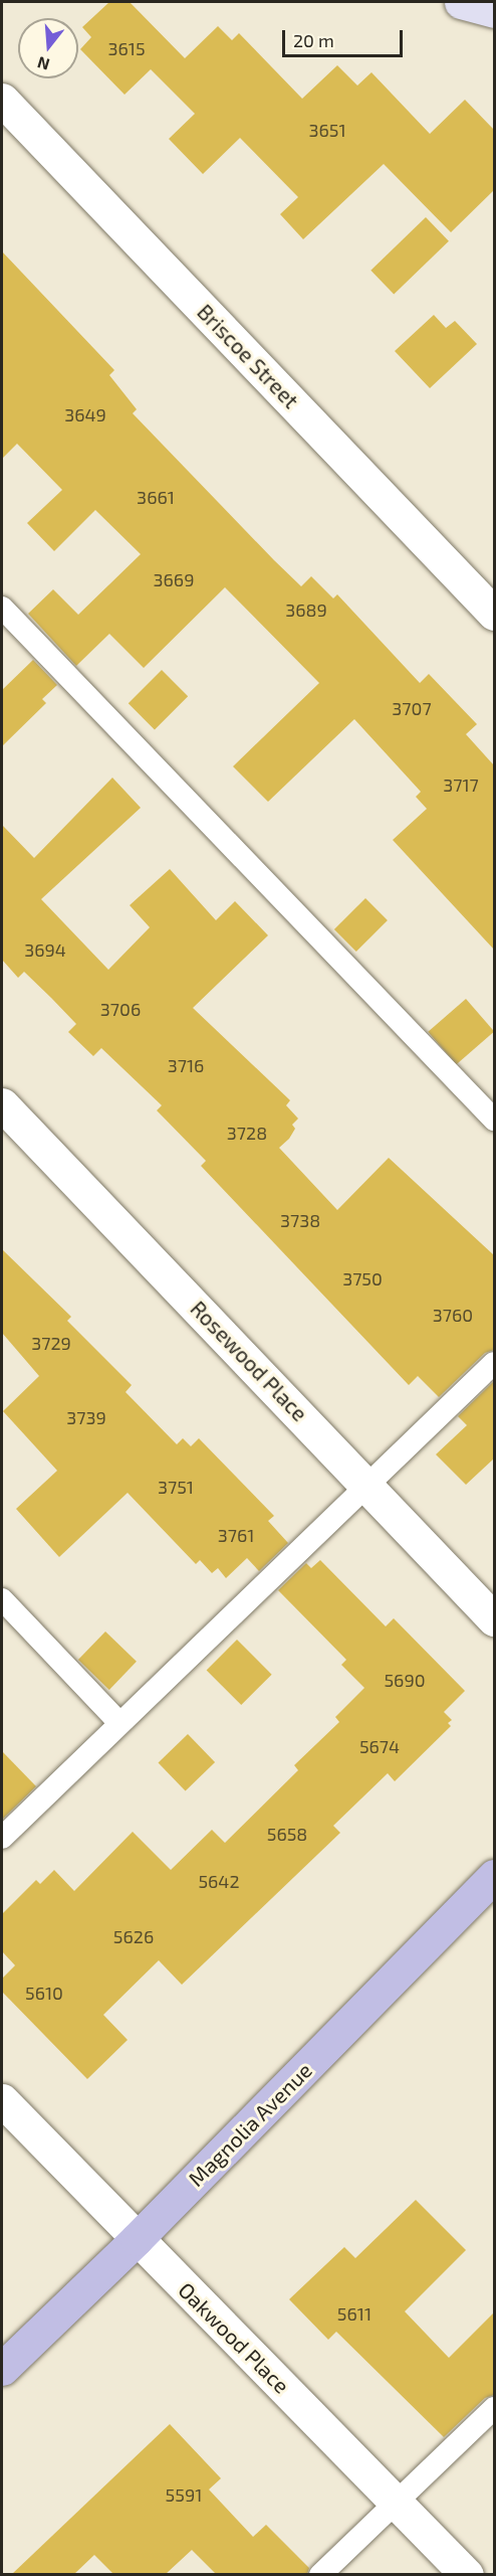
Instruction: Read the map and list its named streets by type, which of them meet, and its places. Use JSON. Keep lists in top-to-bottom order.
{
  "streets": {
    "main road": ["Magnolia Avenue"],
    "street": ["Briscoe Street", "Rosewood Place", "Oakwood Place"]
  },
  "crossings": [
    ["Magnolia Avenue", "Oakwood Place"]
  ],
  "house_numbers": [
    "3615",
    "3651",
    "3649",
    "3661",
    "3669",
    "3689",
    "3707",
    "3717",
    "3694",
    "3706",
    "3716",
    "3728",
    "3738",
    "3750",
    "3760",
    "3729",
    "3739",
    "3751",
    "3761",
    "5690",
    "5674",
    "5658",
    "5642",
    "5626",
    "5610",
    "5611",
    "5591"
  ],
  "scale_bar": "20 m",
  "north": "bottom"
}
